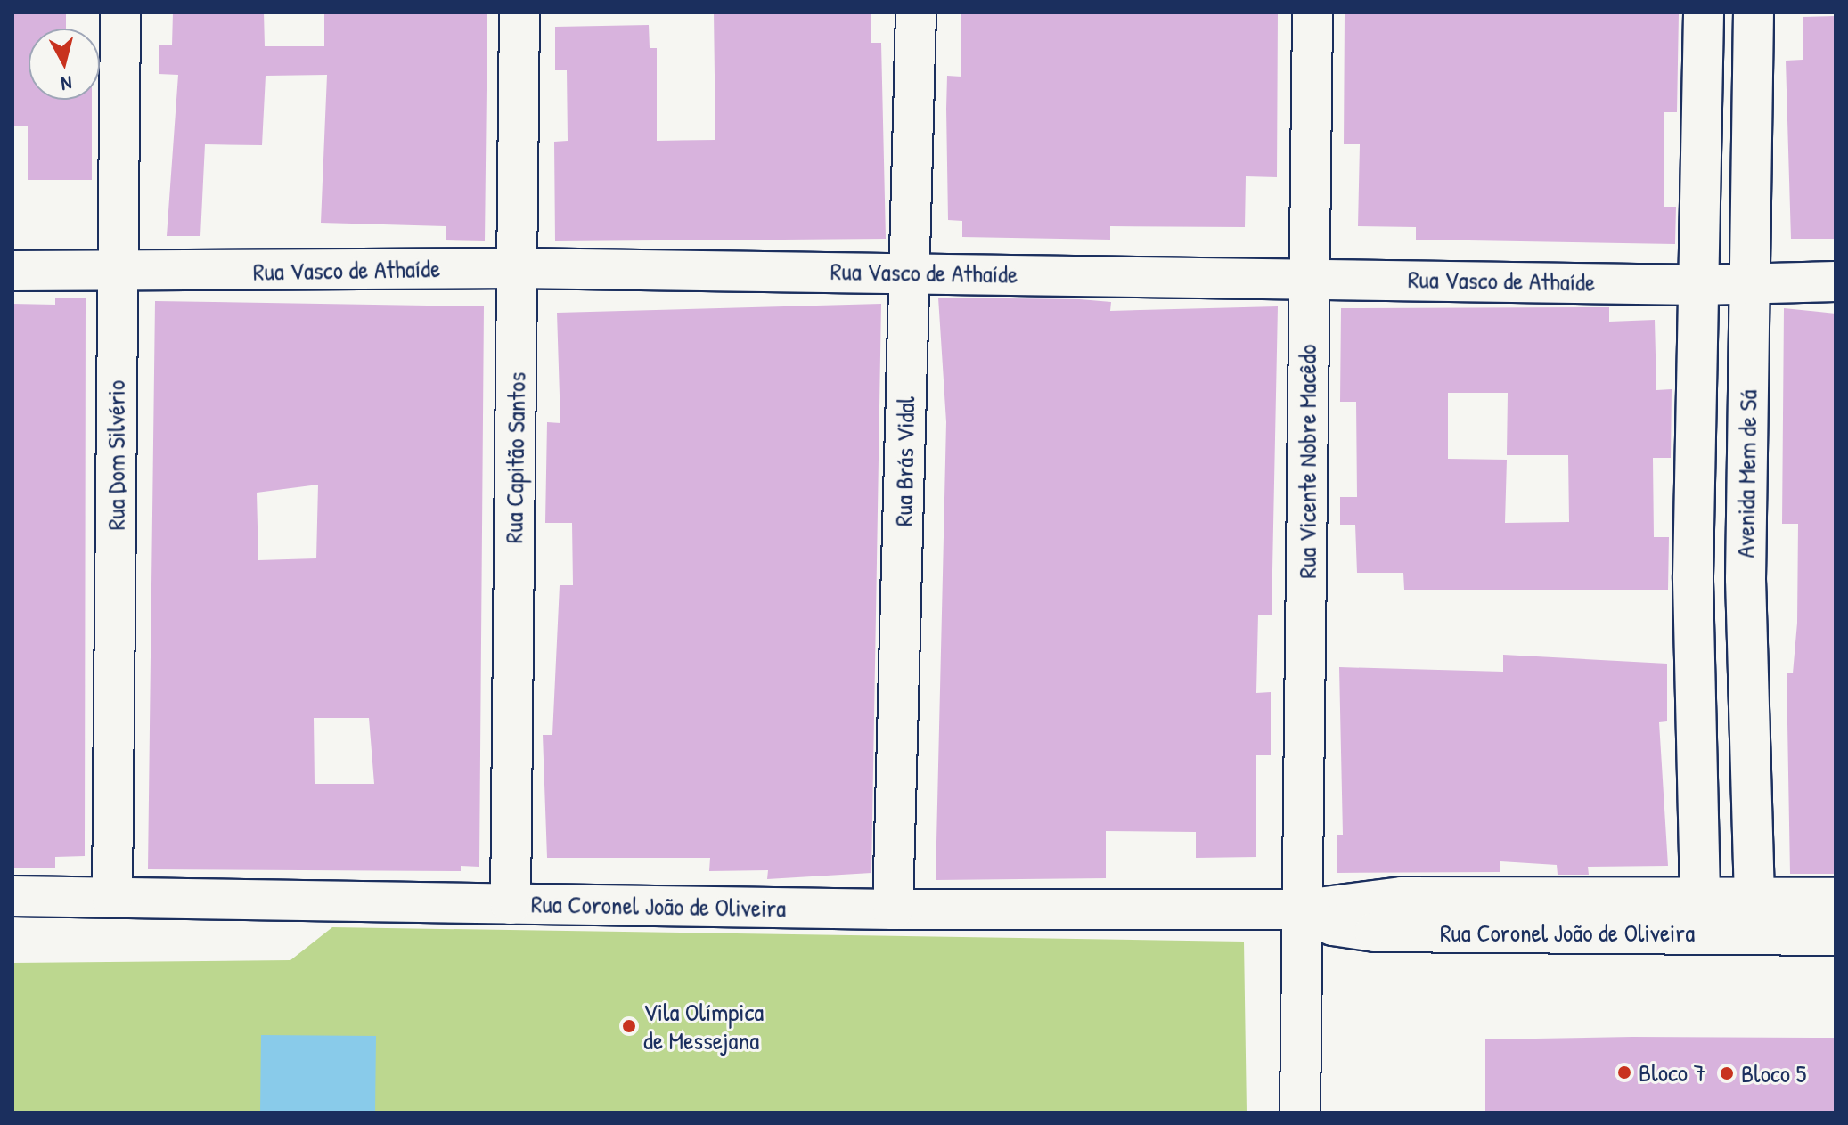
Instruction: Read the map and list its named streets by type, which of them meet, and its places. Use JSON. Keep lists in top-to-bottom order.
{
  "streets": {
    "street": [
      "Rua Vasco de Athaíde",
      "Rua Dom Silvério",
      "Rua Capitão Santos",
      "Rua Brás Vidal",
      "Rua Vicente Nobre Macêdo",
      "Avenida Mem de Sá",
      "Rua Coronel João de Oliveira"
    ]
  },
  "crossings": [
    ["Rua Vasco de Athaíde", "Rua Dom Silvério"],
    ["Rua Vasco de Athaíde", "Rua Capitão Santos"],
    ["Rua Vasco de Athaíde", "Rua Brás Vidal"],
    ["Rua Vasco de Athaíde", "Rua Vicente Nobre Macêdo"],
    ["Rua Vasco de Athaíde", "Avenida Mem de Sá"],
    ["Rua Dom Silvério", "Rua Coronel João de Oliveira"],
    ["Rua Capitão Santos", "Rua Coronel João de Oliveira"],
    ["Rua Brás Vidal", "Rua Coronel João de Oliveira"],
    ["Rua Vicente Nobre Macêdo", "Rua Coronel João de Oliveira"],
    ["Avenida Mem de Sá", "Rua Coronel João de Oliveira"]
  ],
  "places": ["Vila Olímpica de Messejana", "Bloco 7", "Bloco 5"],
  "north": "bottom"
}
